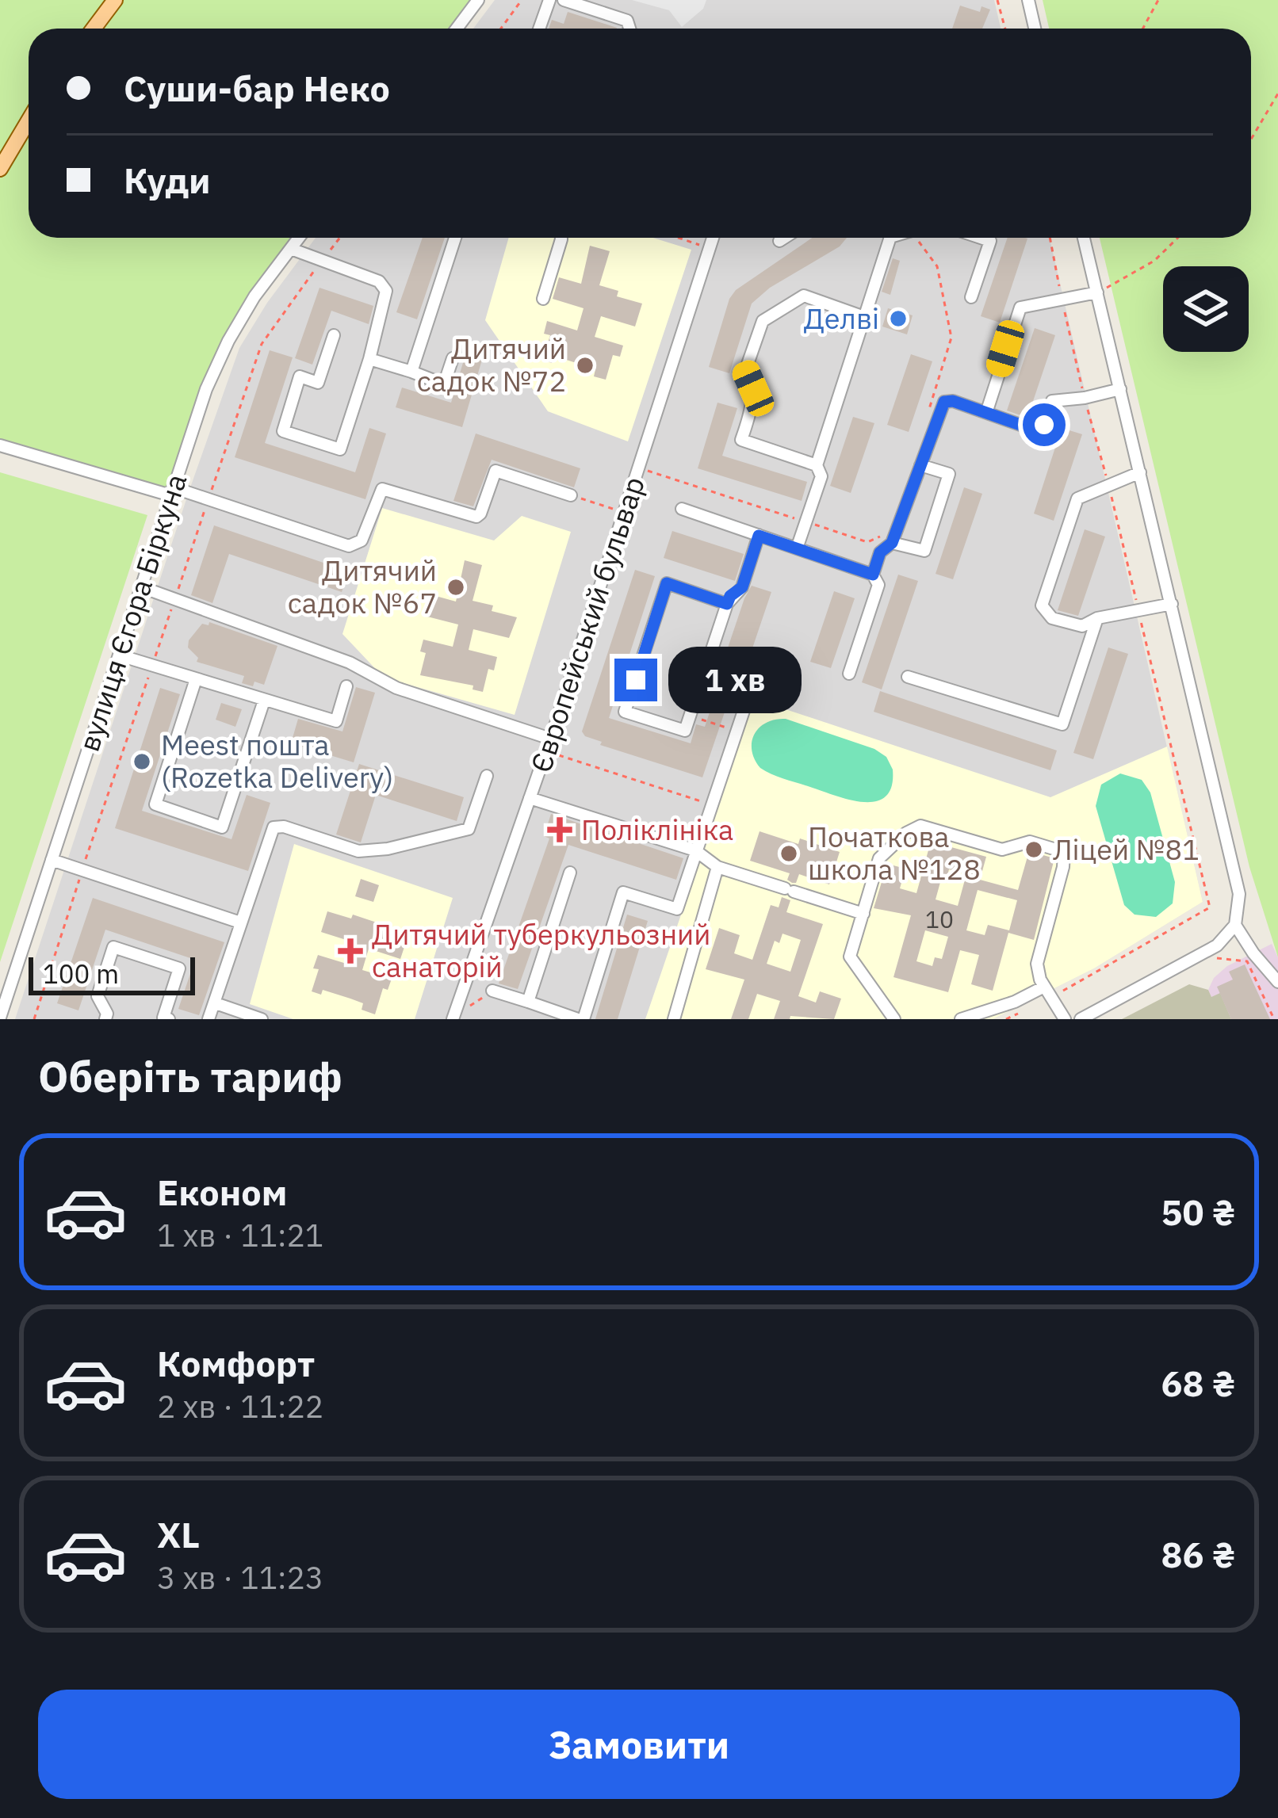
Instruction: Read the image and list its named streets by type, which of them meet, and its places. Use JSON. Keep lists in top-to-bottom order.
{
  "streets": {
    "street": ["вулиця Єгора Біркуна", "Європейський бульвар"]
  },
  "places": {
    "other": [
      "Делві",
      "Дитячий садок №72",
      "Дитячий садок №67",
      "Meest пошта (Rozetka Delivery)",
      "Ліцей №81",
      "Початкова школа №128"
    ],
    "health": ["Поліклініка", "Дитячий туберкульозний санаторій"]
  },
  "house_numbers": ["10"],
  "scale_bar": "100 m",
  "page": {
    "banner": ["Суши-бар Неко", "Куди"],
    "bubble": "1 хв",
    "scale": "100 m",
    "heading": "Оберіть тариф",
    "list": [
      {
        "name": "Економ",
        "note": "1 хв · 11:21",
        "value": "50 ₴"
      },
      {
        "name": "Комфорт",
        "note": "2 хв · 11:22",
        "value": "68 ₴"
      },
      {
        "name": "XL",
        "note": "3 хв · 11:23",
        "value": "86 ₴"
      }
    ],
    "buttons": "Замовити"
  }
}
